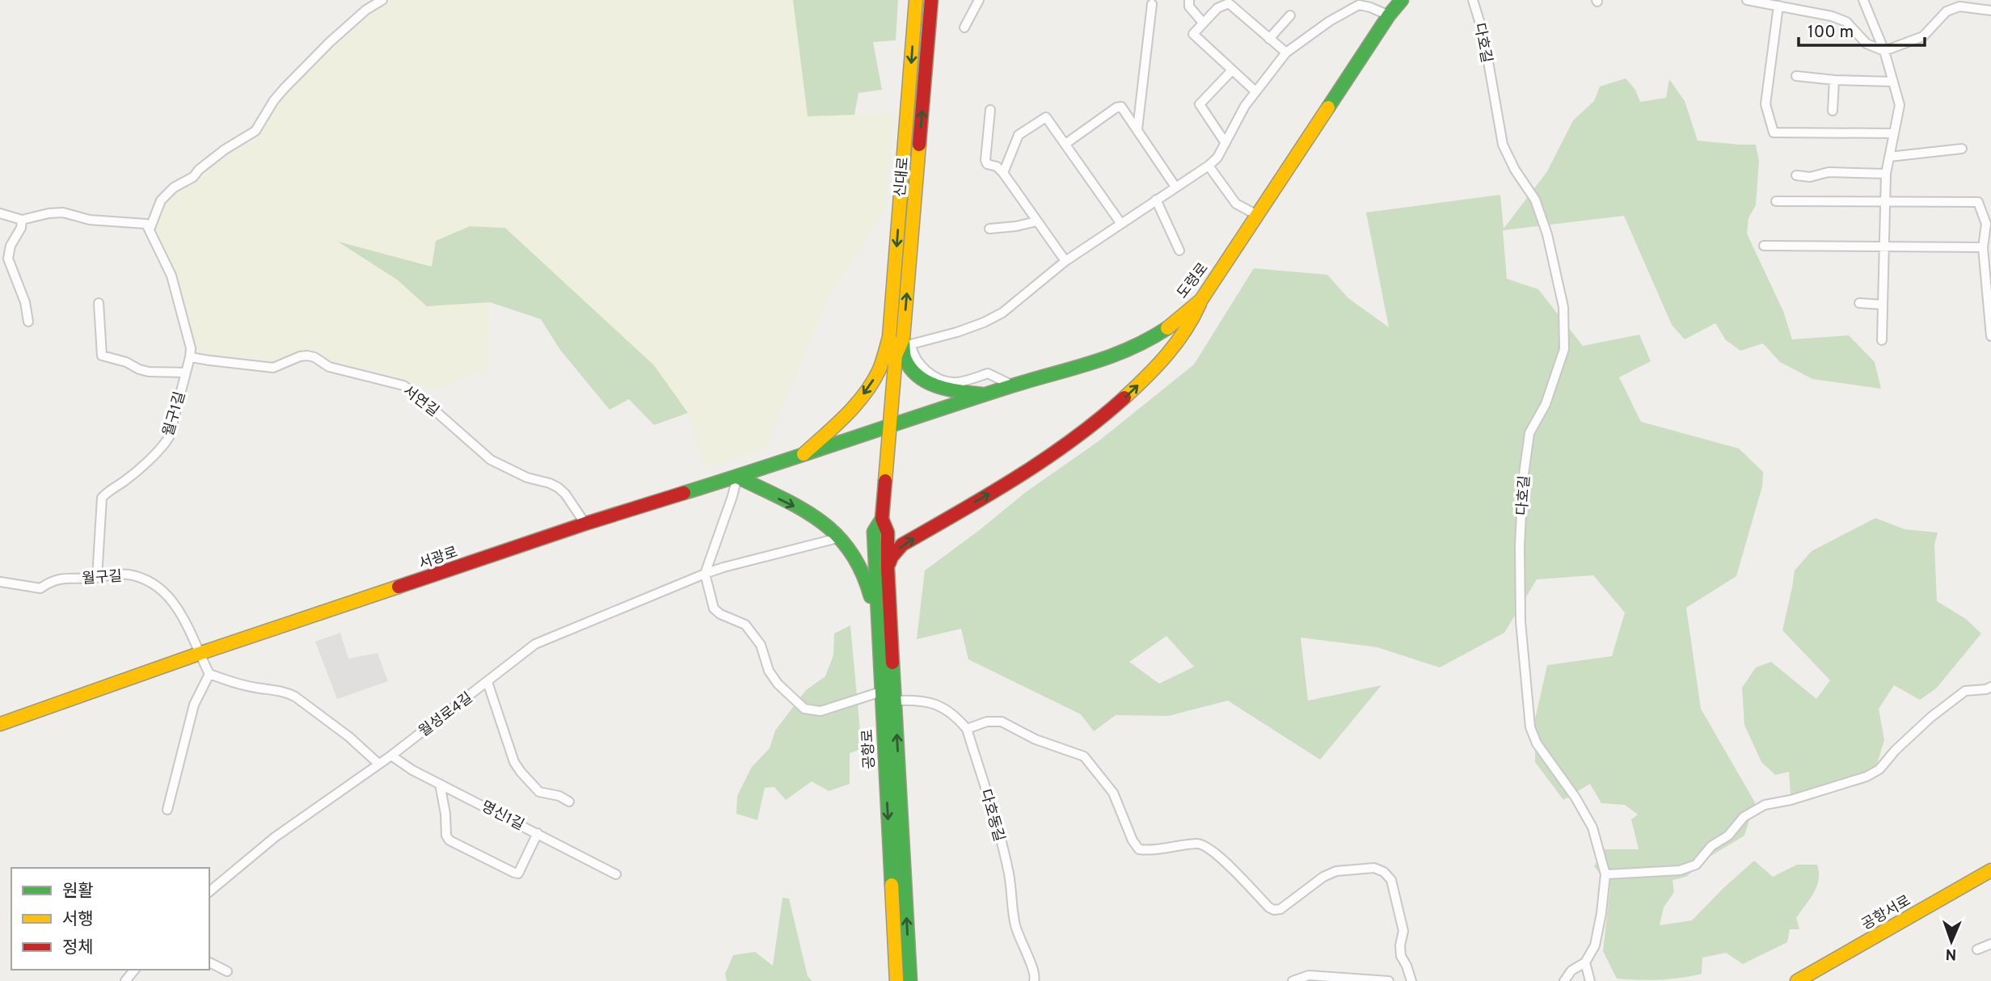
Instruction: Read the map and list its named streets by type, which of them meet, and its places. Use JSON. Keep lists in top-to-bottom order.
{
  "streets": {
    "main road": [
      "신대로",
      "도령로",
      "서광로",
      "공항로",
      "공항서로"
    ],
    "street": [
      "다호길",
      "서연길",
      "월구1길",
      "월구길",
      "월성로4길",
      "명신1길",
      "다호동길"
    ]
  },
  "crossings": [
    ["신대로", "도령로"],
    ["신대로", "서광로"],
    ["신대로", "공항로"],
    ["도령로", "서광로"],
    ["도령로", "공항로"],
    ["서연길", "월구1길"],
    ["서연길", "서광로"],
    ["월구1길", "월구길"],
    ["서광로", "월구길"],
    ["서광로", "공항로"],
    ["월성로4길", "명신1길"]
  ],
  "legend": ["원활", "서행", "정체"],
  "scale_bar": "100 m",
  "north": "bottom"
}
